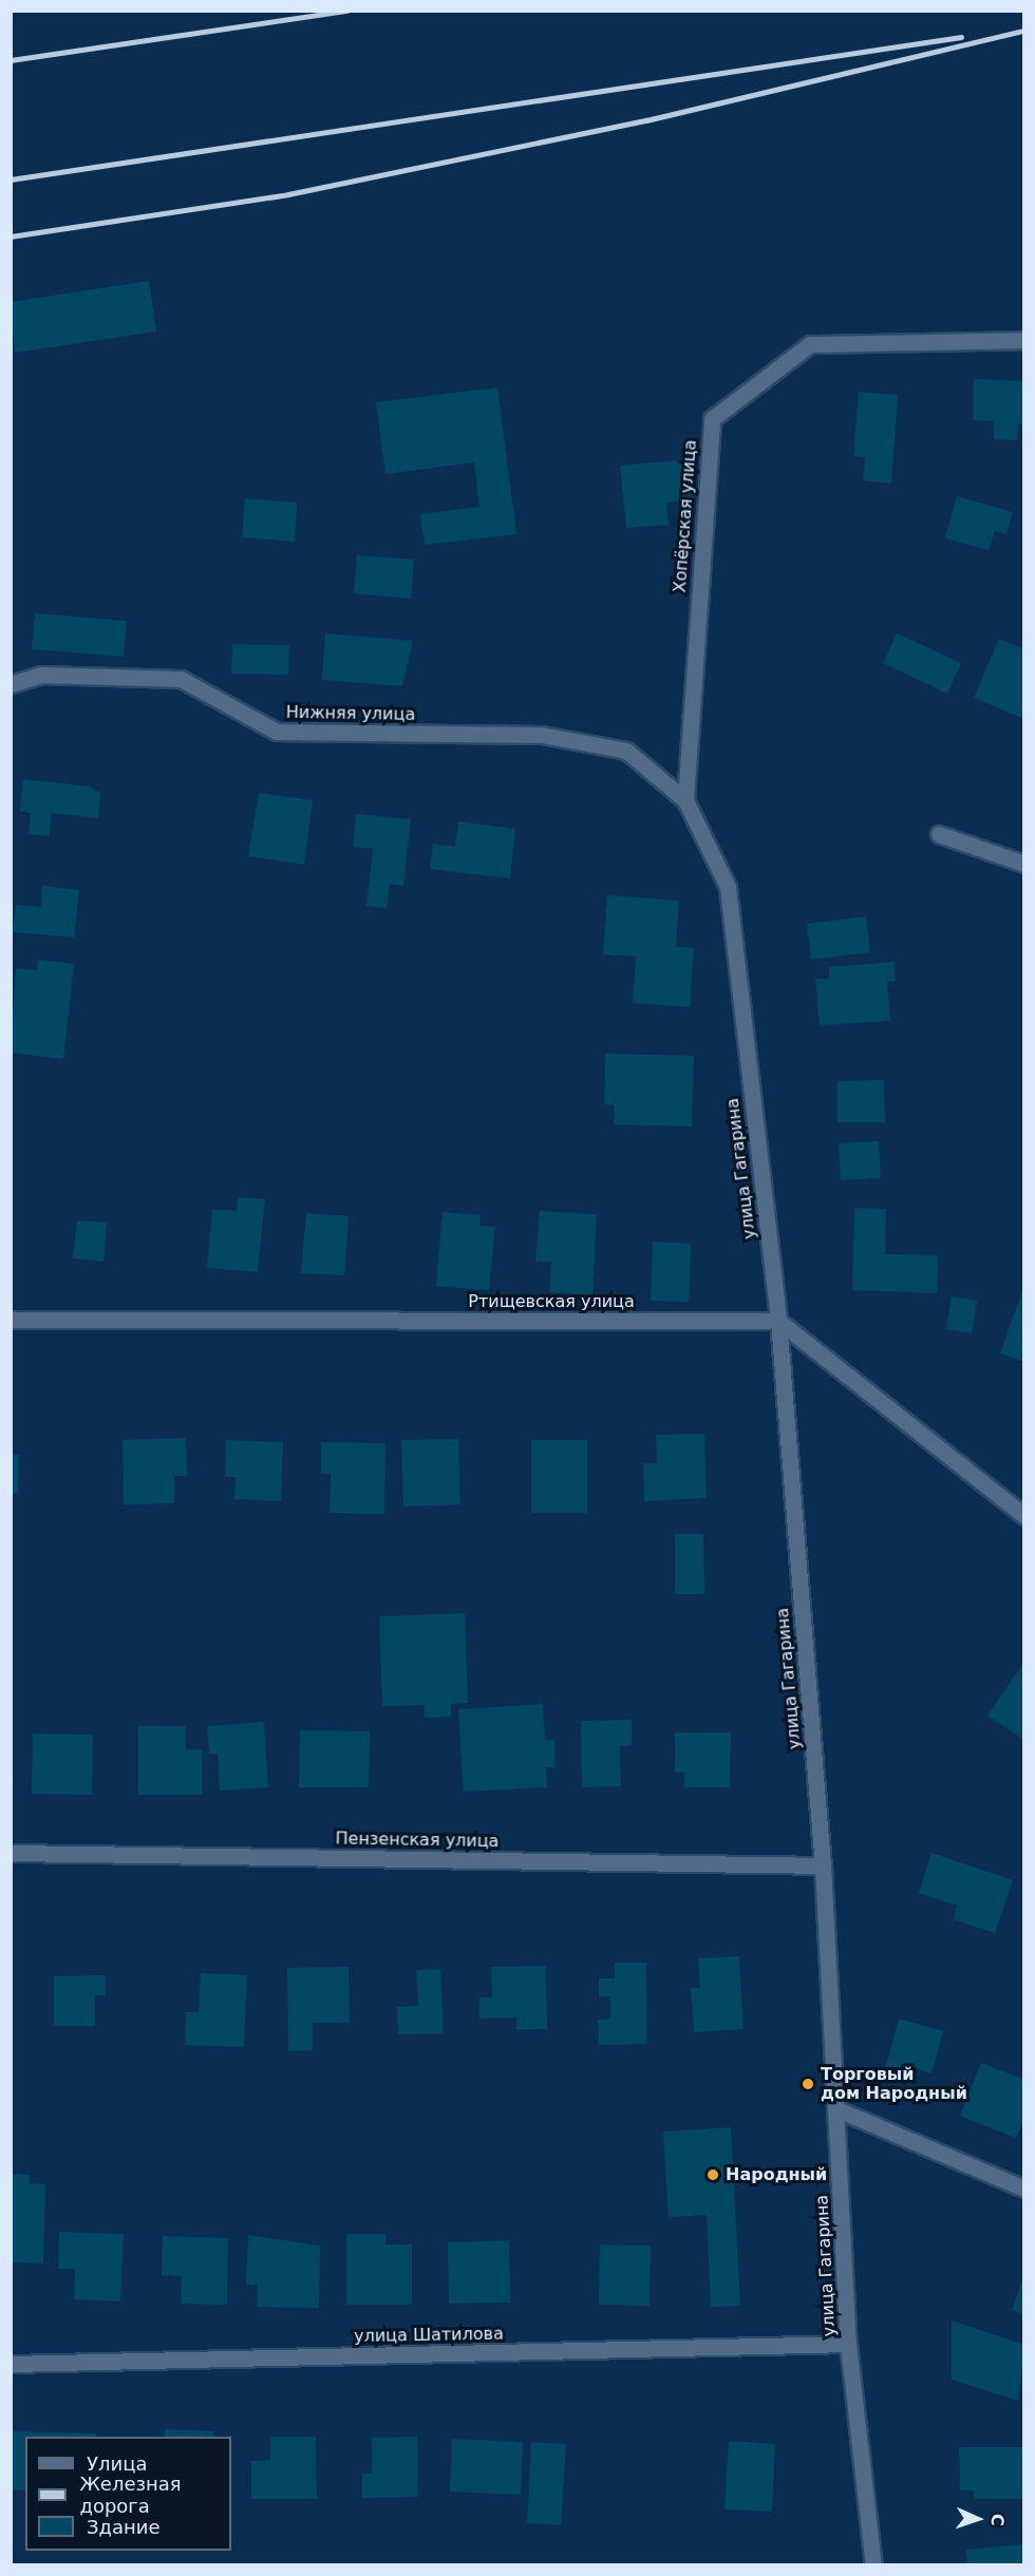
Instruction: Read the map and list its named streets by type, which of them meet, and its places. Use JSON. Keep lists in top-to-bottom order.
{
  "streets": {
    "street": [
      "Хопёрская улица",
      "Нижняя улица",
      "улица Гагарина",
      "Ртищевская улица",
      "Пензенская улица",
      "улица Шатилова"
    ]
  },
  "crossings": [
    ["Хопёрская улица", "Нижняя улица"],
    ["Хопёрская улица", "улица Гагарина"],
    ["Нижняя улица", "улица Гагарина"],
    ["улица Гагарина", "Ртищевская улица"],
    ["улица Гагарина", "Пензенская улица"],
    ["улица Гагарина", "улица Шатилова"]
  ],
  "places": ["Торговый дом Народный", "Народный"],
  "legend": ["Улица", "Железная дорога", "Здание"],
  "north": "right"
}
